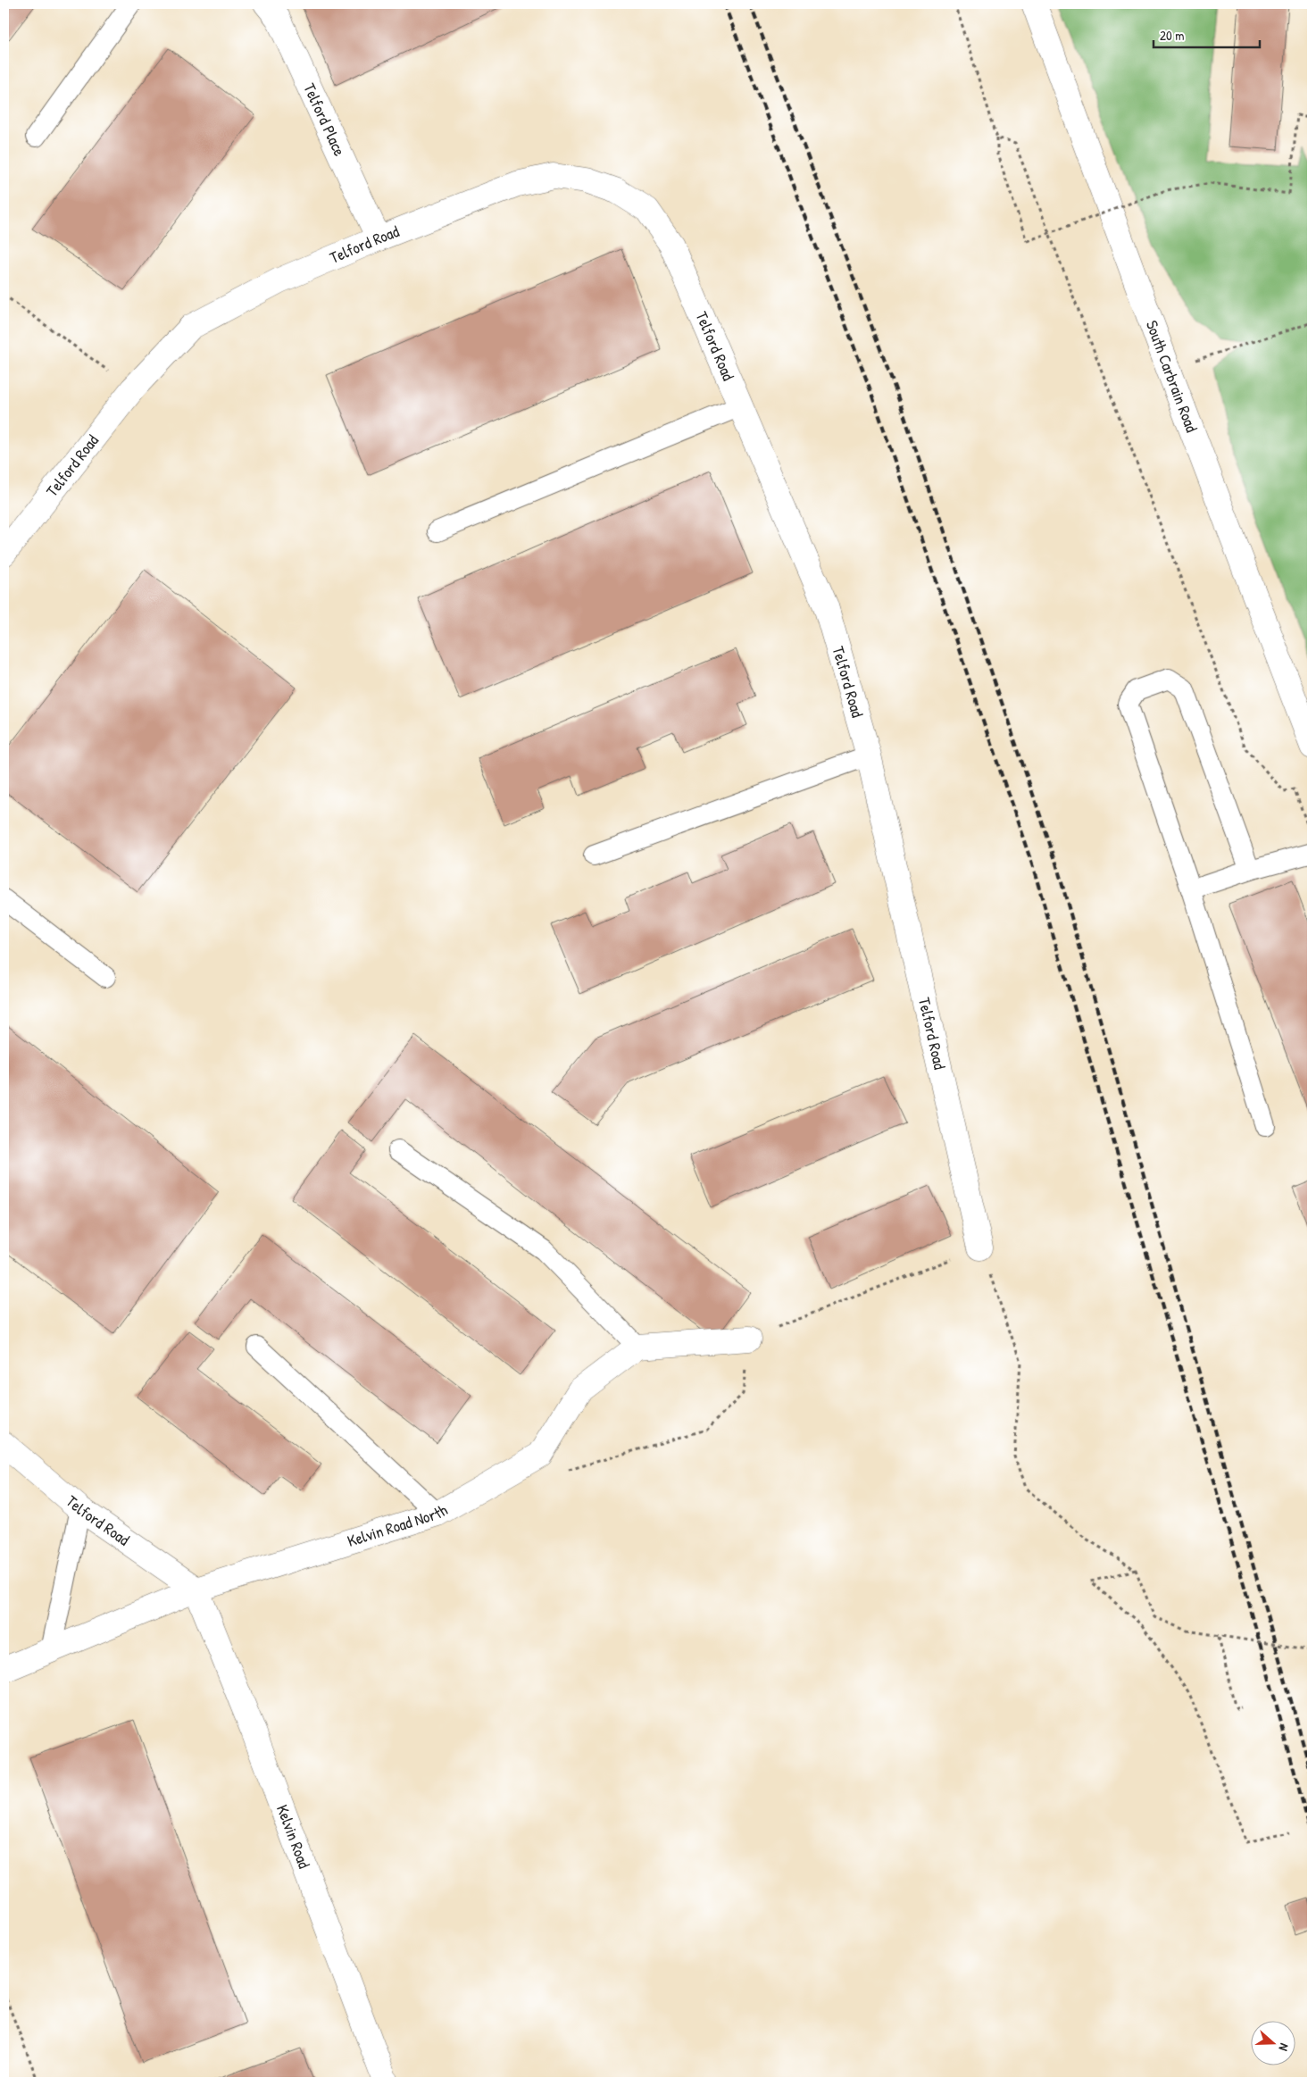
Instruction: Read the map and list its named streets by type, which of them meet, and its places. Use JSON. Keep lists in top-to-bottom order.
{
  "streets": {
    "street": [
      "Telford Place",
      "Telford Road",
      "South Carbrain Road",
      "Kelvin Road North",
      "Kelvin Road"
    ]
  },
  "crossings": [
    ["Telford Place", "Telford Road"],
    ["Telford Road", "Kelvin Road North"],
    ["Telford Road", "Kelvin Road"],
    ["Kelvin Road North", "Kelvin Road"]
  ],
  "scale_bar": "20 m",
  "north": "right"
}
